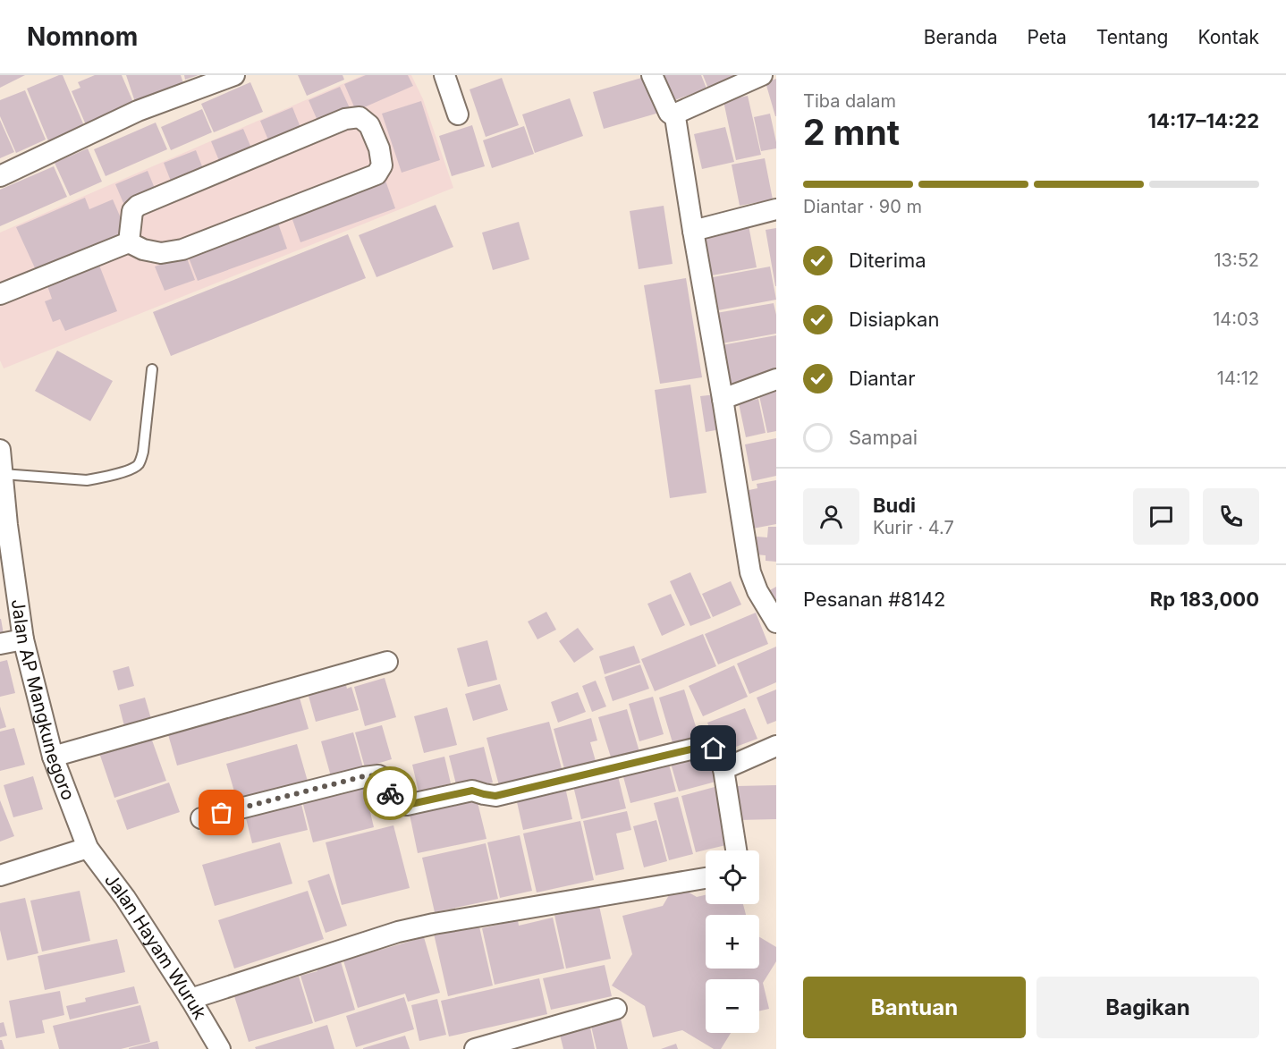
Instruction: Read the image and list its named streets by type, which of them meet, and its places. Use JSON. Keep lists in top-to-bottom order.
{
  "streets": {
    "street": ["Jalan AP Mangkunegoro", "Jalan Hayam Wuruk"]
  },
  "crossings": [
    ["Jalan AP Mangkunegoro", "Jalan Hayam Wuruk"]
  ],
  "page": {
    "header": "Nomnom",
    "nav": [
      "Beranda",
      "Peta",
      "Tentang",
      "Kontak"
    ],
    "heading": ["2 mnt", "Tiba dalam", "14:17–14:22"],
    "panel": [
      "Budi",
      "Kurir · 4.7",
      "Pesanan #8142",
      "Rp 183,000"
    ],
    "bar": "Diantar · 90 m",
    "list": [
      ["Diterima", "13:52"],
      ["Disiapkan", "14:03"],
      ["Diantar", "14:12"],
      "Sampai"
    ],
    "map_buttons": ["+", "−"],
    "buttons": ["Bantuan", "Bagikan"]
  }
}
